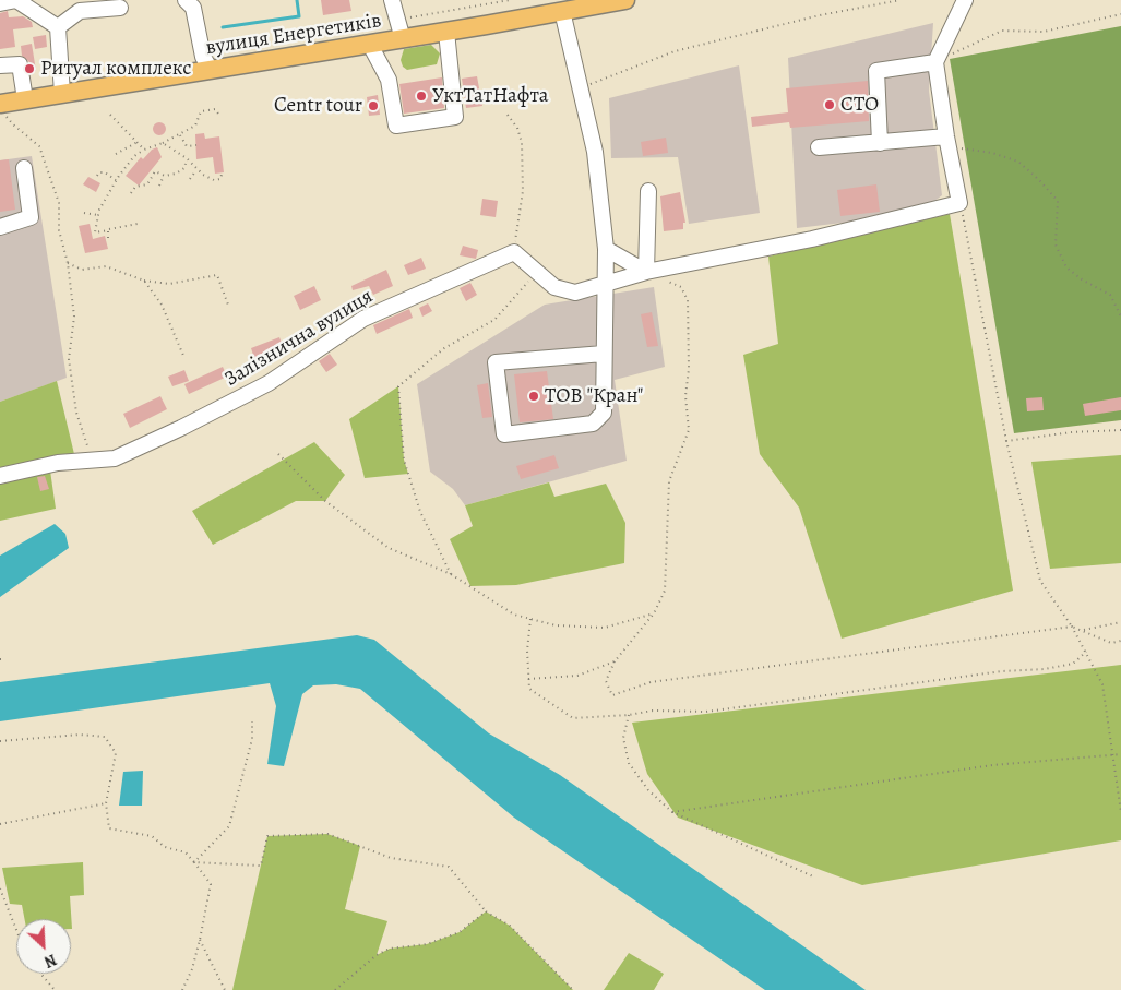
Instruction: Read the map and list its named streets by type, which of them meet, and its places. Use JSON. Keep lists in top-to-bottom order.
{
  "streets": {
    "main road": ["вулиця Енергетиків"],
    "street": ["Залізнична вулиця"]
  },
  "places": [
    "Ритуал комплекс",
    "УктТатНафта",
    "СТО",
    "Centr tour",
    "ТОВ \"Кран\""
  ],
  "north": "bottom right"
}
